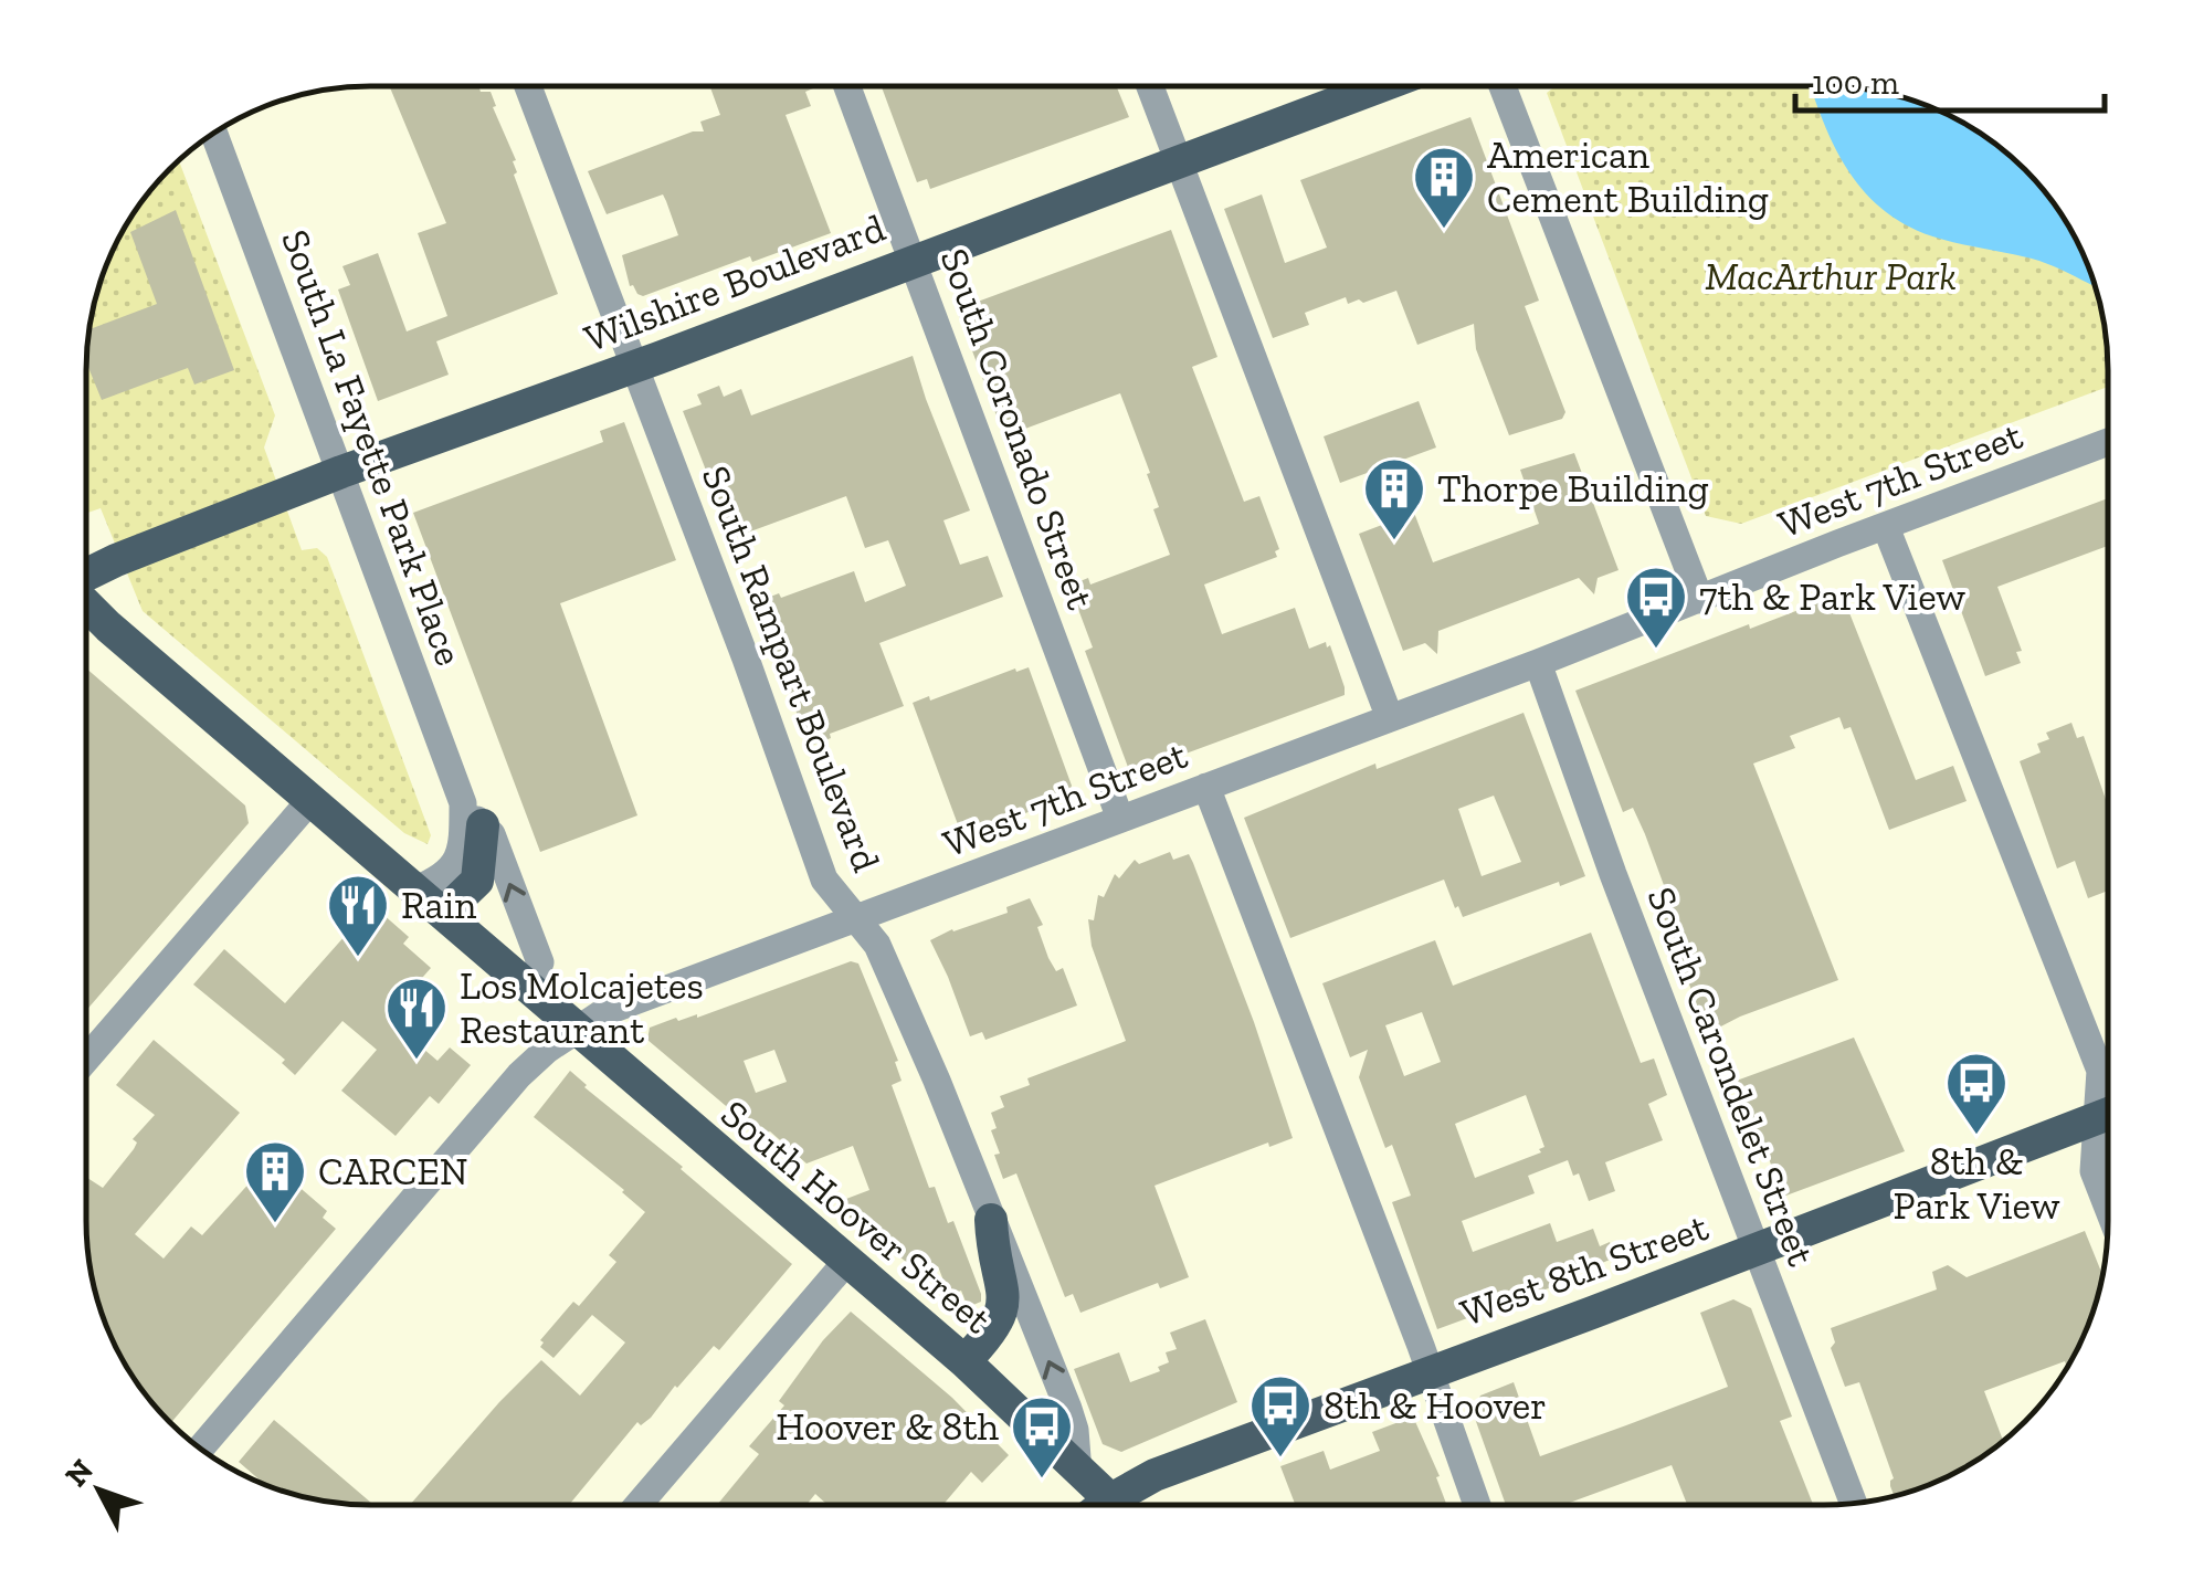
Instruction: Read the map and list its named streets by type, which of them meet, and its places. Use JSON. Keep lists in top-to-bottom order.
{
  "streets": {
    "main road": ["Wilshire Boulevard", "South Hoover Street", "West 8th Street"],
    "street": [
      "South Coronado Street",
      "South La Fayette Park Place",
      "West 7th Street",
      "South Rampart Boulevard",
      "South Carondelet Street"
    ]
  },
  "crossings": [
    ["Wilshire Boulevard", "South Coronado Street"],
    ["Wilshire Boulevard", "South La Fayette Park Place"],
    ["Wilshire Boulevard", "South Rampart Boulevard"],
    ["South Coronado Street", "West 7th Street"],
    ["South La Fayette Park Place", "South Hoover Street"],
    ["West 7th Street", "South Rampart Boulevard"],
    ["West 7th Street", "South Carondelet Street"],
    ["West 7th Street", "South Hoover Street"],
    ["South Rampart Boulevard", "South Hoover Street"],
    ["South Carondelet Street", "West 8th Street"],
    ["South Hoover Street", "West 8th Street"]
  ],
  "parks": ["MacArthur Park"],
  "places": {
    "building": ["American Cement Building", "Thorpe Building", "CARCEN"],
    "bus stop": [
      "7th & Park View",
      "8th & Park View",
      "8th & Hoover",
      "Hoover & 8th"
    ],
    "restaurant": ["Rain", "Los Molcajetes Restaurant"]
  },
  "scale_bar": "100 m",
  "north": "top left"
}
